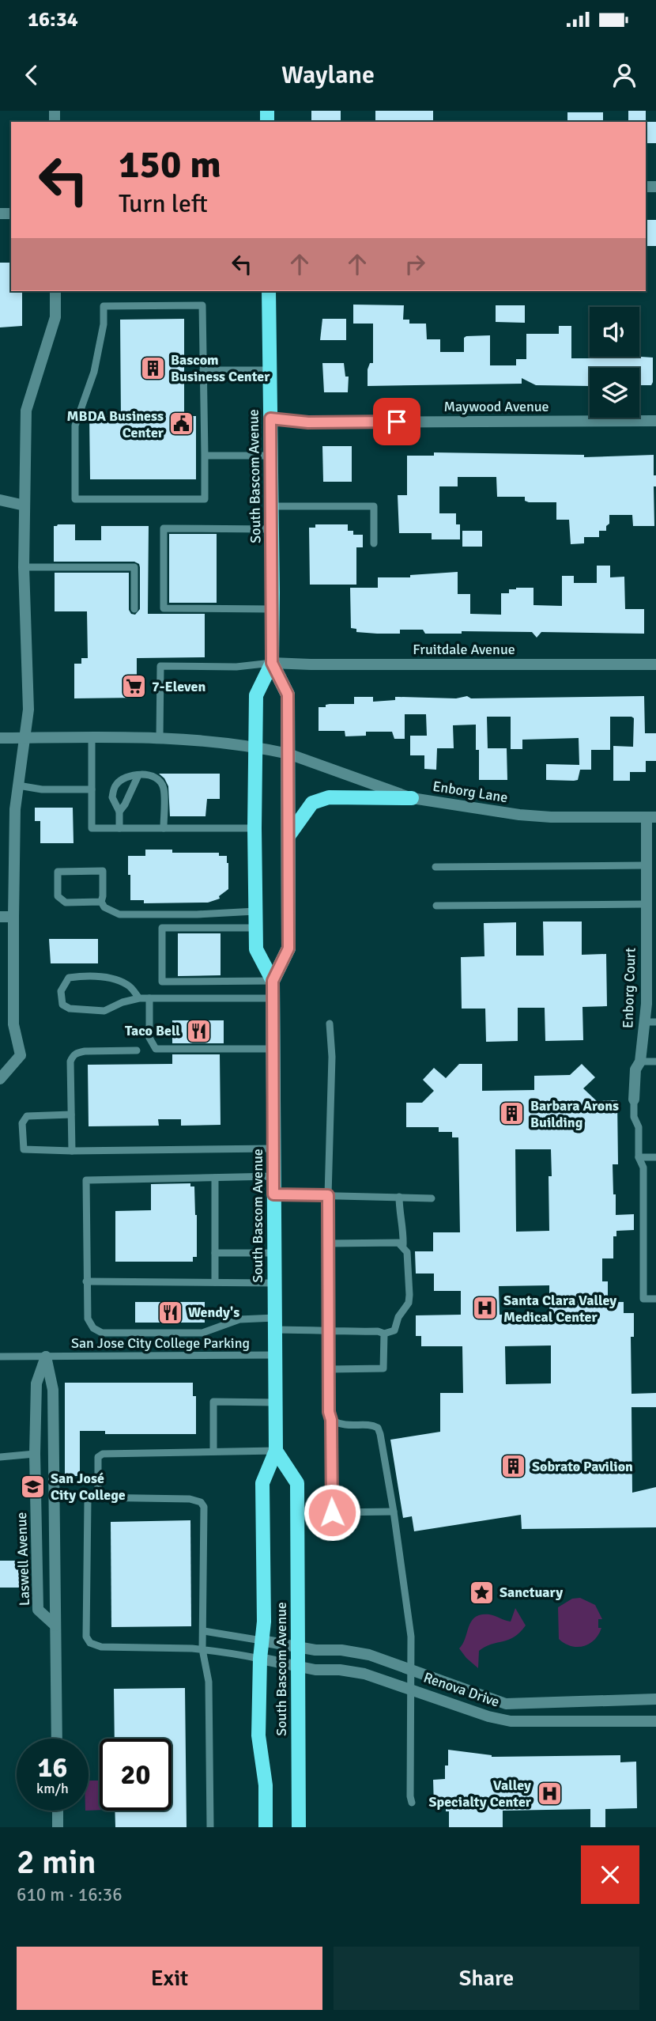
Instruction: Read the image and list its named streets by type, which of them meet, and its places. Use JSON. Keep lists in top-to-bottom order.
{
  "streets": {
    "main road": ["South Bascom Avenue"],
    "street": [
      "Maywood Avenue",
      "Fruitdale Avenue",
      "Enborg Lane",
      "Enborg Court",
      "Laswell Avenue",
      "Renova Drive"
    ],
    "lane": ["San Jose City College Parking"]
  },
  "crossings": [
    ["Maywood Avenue", "South Bascom Avenue"],
    ["South Bascom Avenue", "Fruitdale Avenue"],
    ["South Bascom Avenue", "Enborg Lane"],
    ["South Bascom Avenue", "San Jose City College Parking"],
    ["South Bascom Avenue", "Renova Drive"],
    ["Enborg Lane", "Enborg Court"],
    ["San Jose City College Parking", "Laswell Avenue"]
  ],
  "places": {
    "building": ["Bascom Business Center", "Barbara Arons Building", "Sobrato Pavilion"],
    "public building": ["MBDA Business Center"],
    "supermarket": ["7-Eleven"],
    "restaurant": ["Taco Bell", "Wendy's"],
    "hospital": ["Santa Clara Valley Medical Center", "Valley Specialty Center"],
    "school or university": ["San José City College"],
    "place": ["Sanctuary"]
  },
  "page": {
    "status": "16:34",
    "header": "Waylane",
    "turn": ["150 m", "Turn left"],
    "speed": "16 km/h",
    "limit": "20",
    "heading": ["2 min", "610 m · 16:36"],
    "buttons": ["Exit", "Share"]
  }
}
